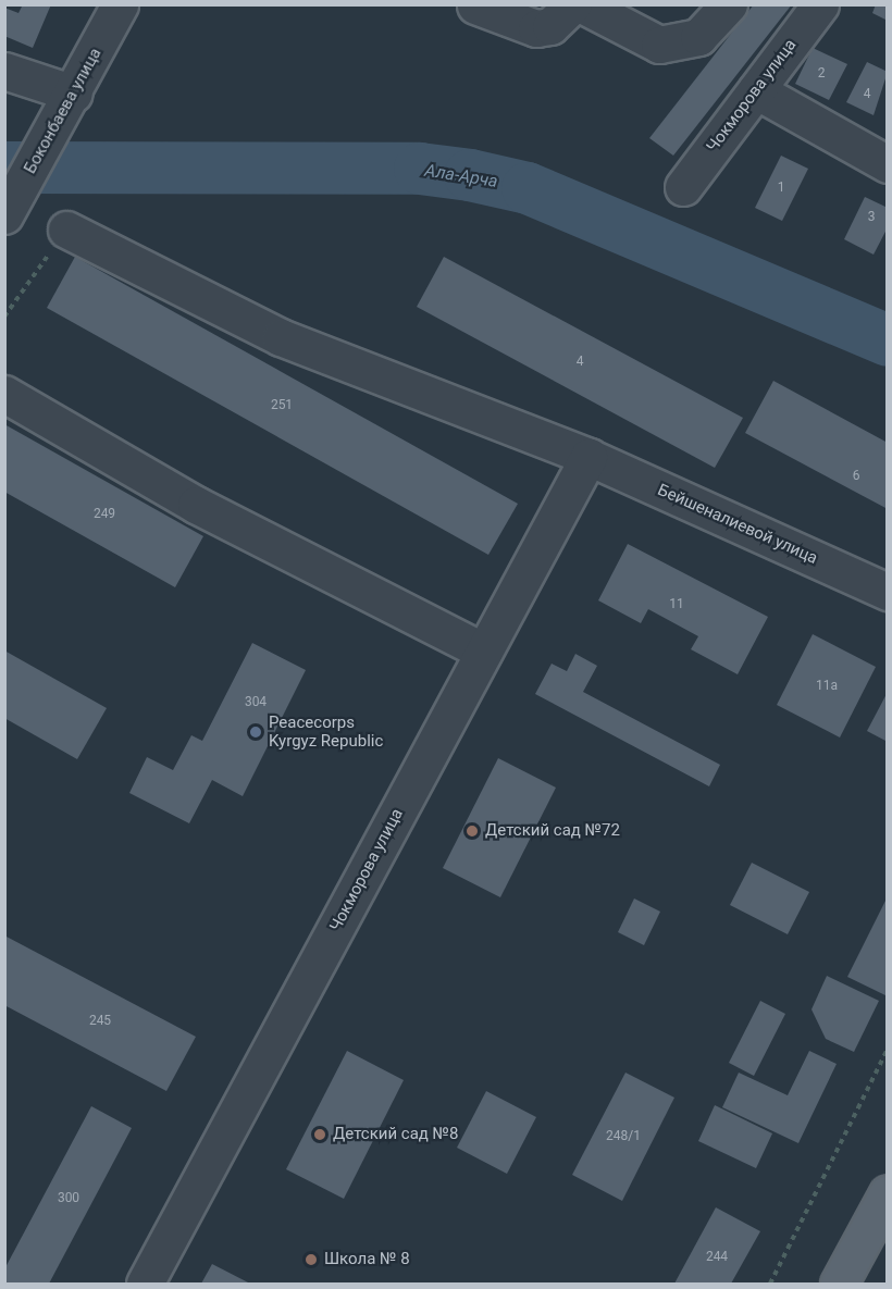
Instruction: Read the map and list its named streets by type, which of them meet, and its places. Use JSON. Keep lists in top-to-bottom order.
{
  "streets": {
    "street": ["Чокморова улица", "Боконбаева улица", "Бейшеналиевой улица"]
  },
  "crossings": [
    ["Чокморова улица", "Бейшеналиевой улица"]
  ],
  "water": ["Ала-Арча"],
  "places": [
    "Peacecorps Kyrgyz Republic",
    "Детский сад №72",
    "Детский сад №8",
    "Школа № 8"
  ],
  "house_numbers": [
    "2",
    "4",
    "1",
    "3",
    "4",
    "251",
    "6",
    "249",
    "11",
    "11a",
    "304",
    "245",
    "248/1",
    "300",
    "244"
  ]
}
